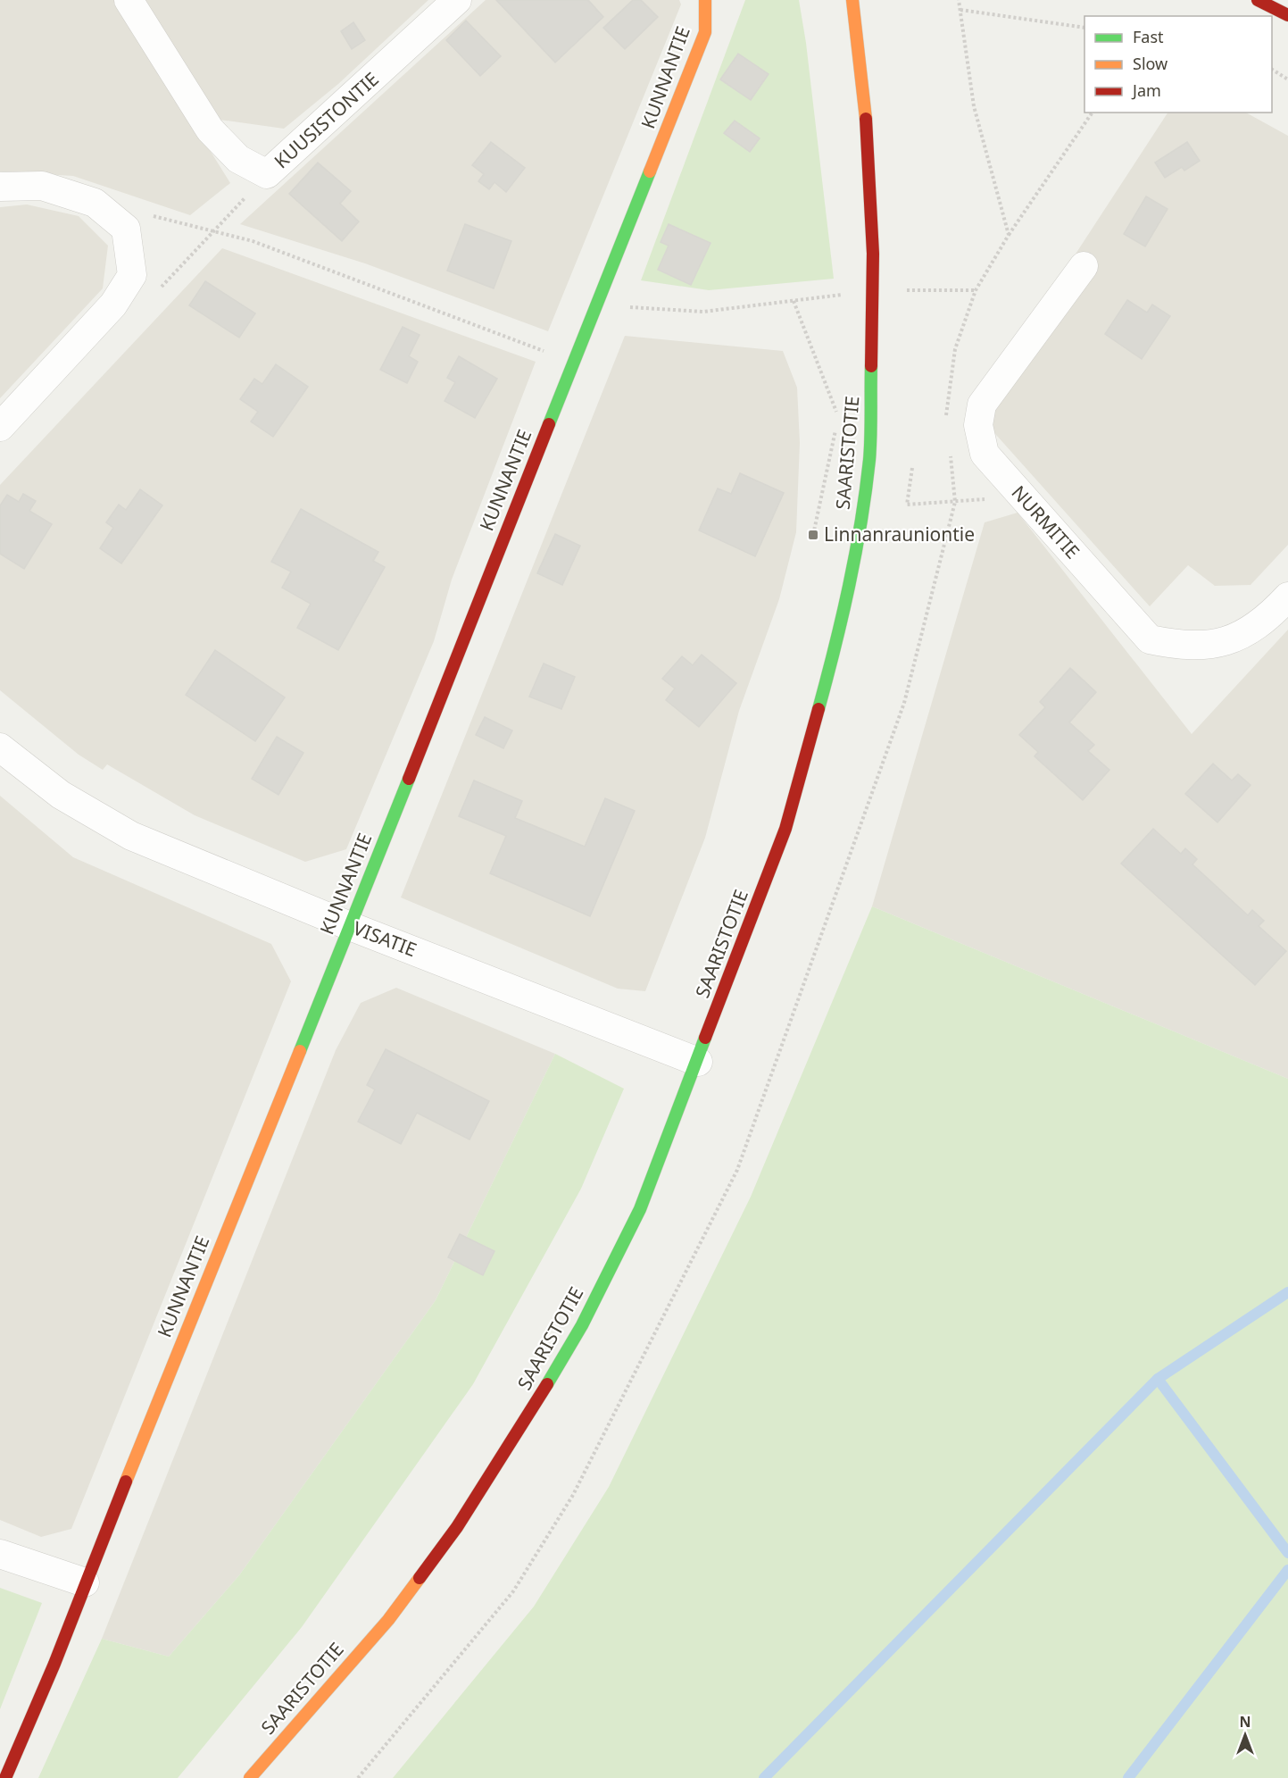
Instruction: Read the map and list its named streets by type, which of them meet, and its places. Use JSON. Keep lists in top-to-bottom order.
{
  "streets": {
    "street": [
      "KUNNANTIE",
      "KUUSISTONTIE",
      "SAARISTOTIE",
      "NURMITIE",
      "VISATIE"
    ]
  },
  "crossings": [
    ["KUNNANTIE", "VISATIE"],
    ["SAARISTOTIE", "VISATIE"]
  ],
  "places": {
    "transit": ["Linnanrauniontie"]
  },
  "legend": ["Fast", "Slow", "Jam"],
  "north": "top"
}
